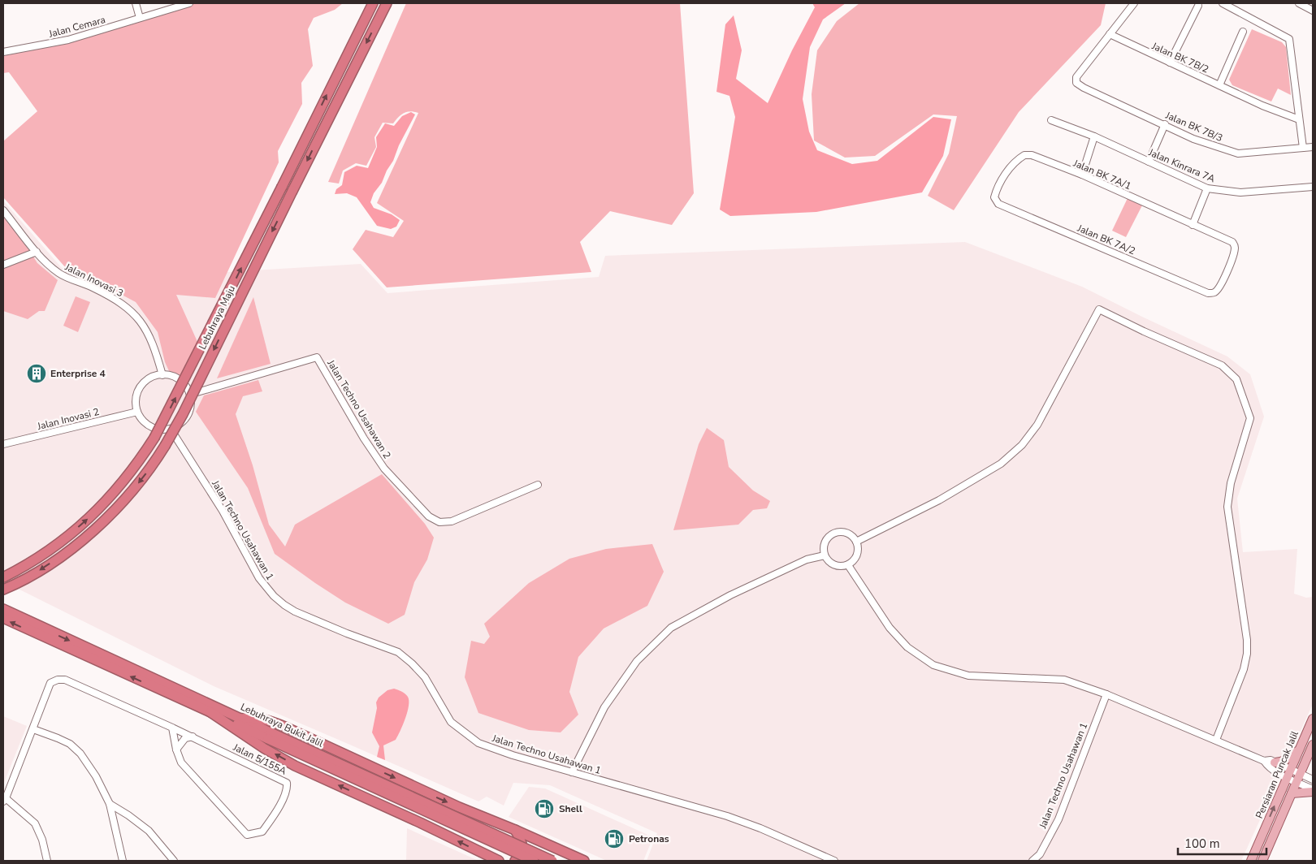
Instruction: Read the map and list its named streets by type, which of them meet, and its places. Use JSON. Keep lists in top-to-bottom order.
{
  "streets": {
    "highway": ["Lebuhraya Maju", "Lebuhraya Bukit Jalil"],
    "main road": ["Persiaran Puncak Jalil"],
    "street": [
      "Jalan Cemara",
      "Jalan BK 7B/2",
      "Jalan BK 7B/3",
      "Jalan Kinrara 7A",
      "Jalan BK 7A/1",
      "Jalan BK 7A/2",
      "Jalan Inovasi 3",
      "Jalan Techno Usahawan 2",
      "Jalan Inovasi 2",
      "Jalan Techno Usahawan 1",
      "Jalan 5/155A"
    ]
  },
  "crossings": [
    ["Jalan BK 7B/2", "Jalan BK 7B/3"],
    ["Jalan BK 7A/1", "Jalan BK 7A/2"],
    ["Jalan Inovasi 3", "Jalan Techno Usahawan 2"],
    ["Jalan Inovasi 3", "Jalan Inovasi 2"],
    ["Jalan Inovasi 3", "Jalan Techno Usahawan 1"],
    ["Jalan Techno Usahawan 2", "Jalan Inovasi 2"],
    ["Jalan Techno Usahawan 2", "Jalan Techno Usahawan 1"],
    ["Jalan Inovasi 2", "Jalan Techno Usahawan 1"]
  ],
  "places": {
    "building": ["Enterprise 4"],
    "fuel station": ["Shell", "Petronas"]
  },
  "scale_bar": "100 m"
}
